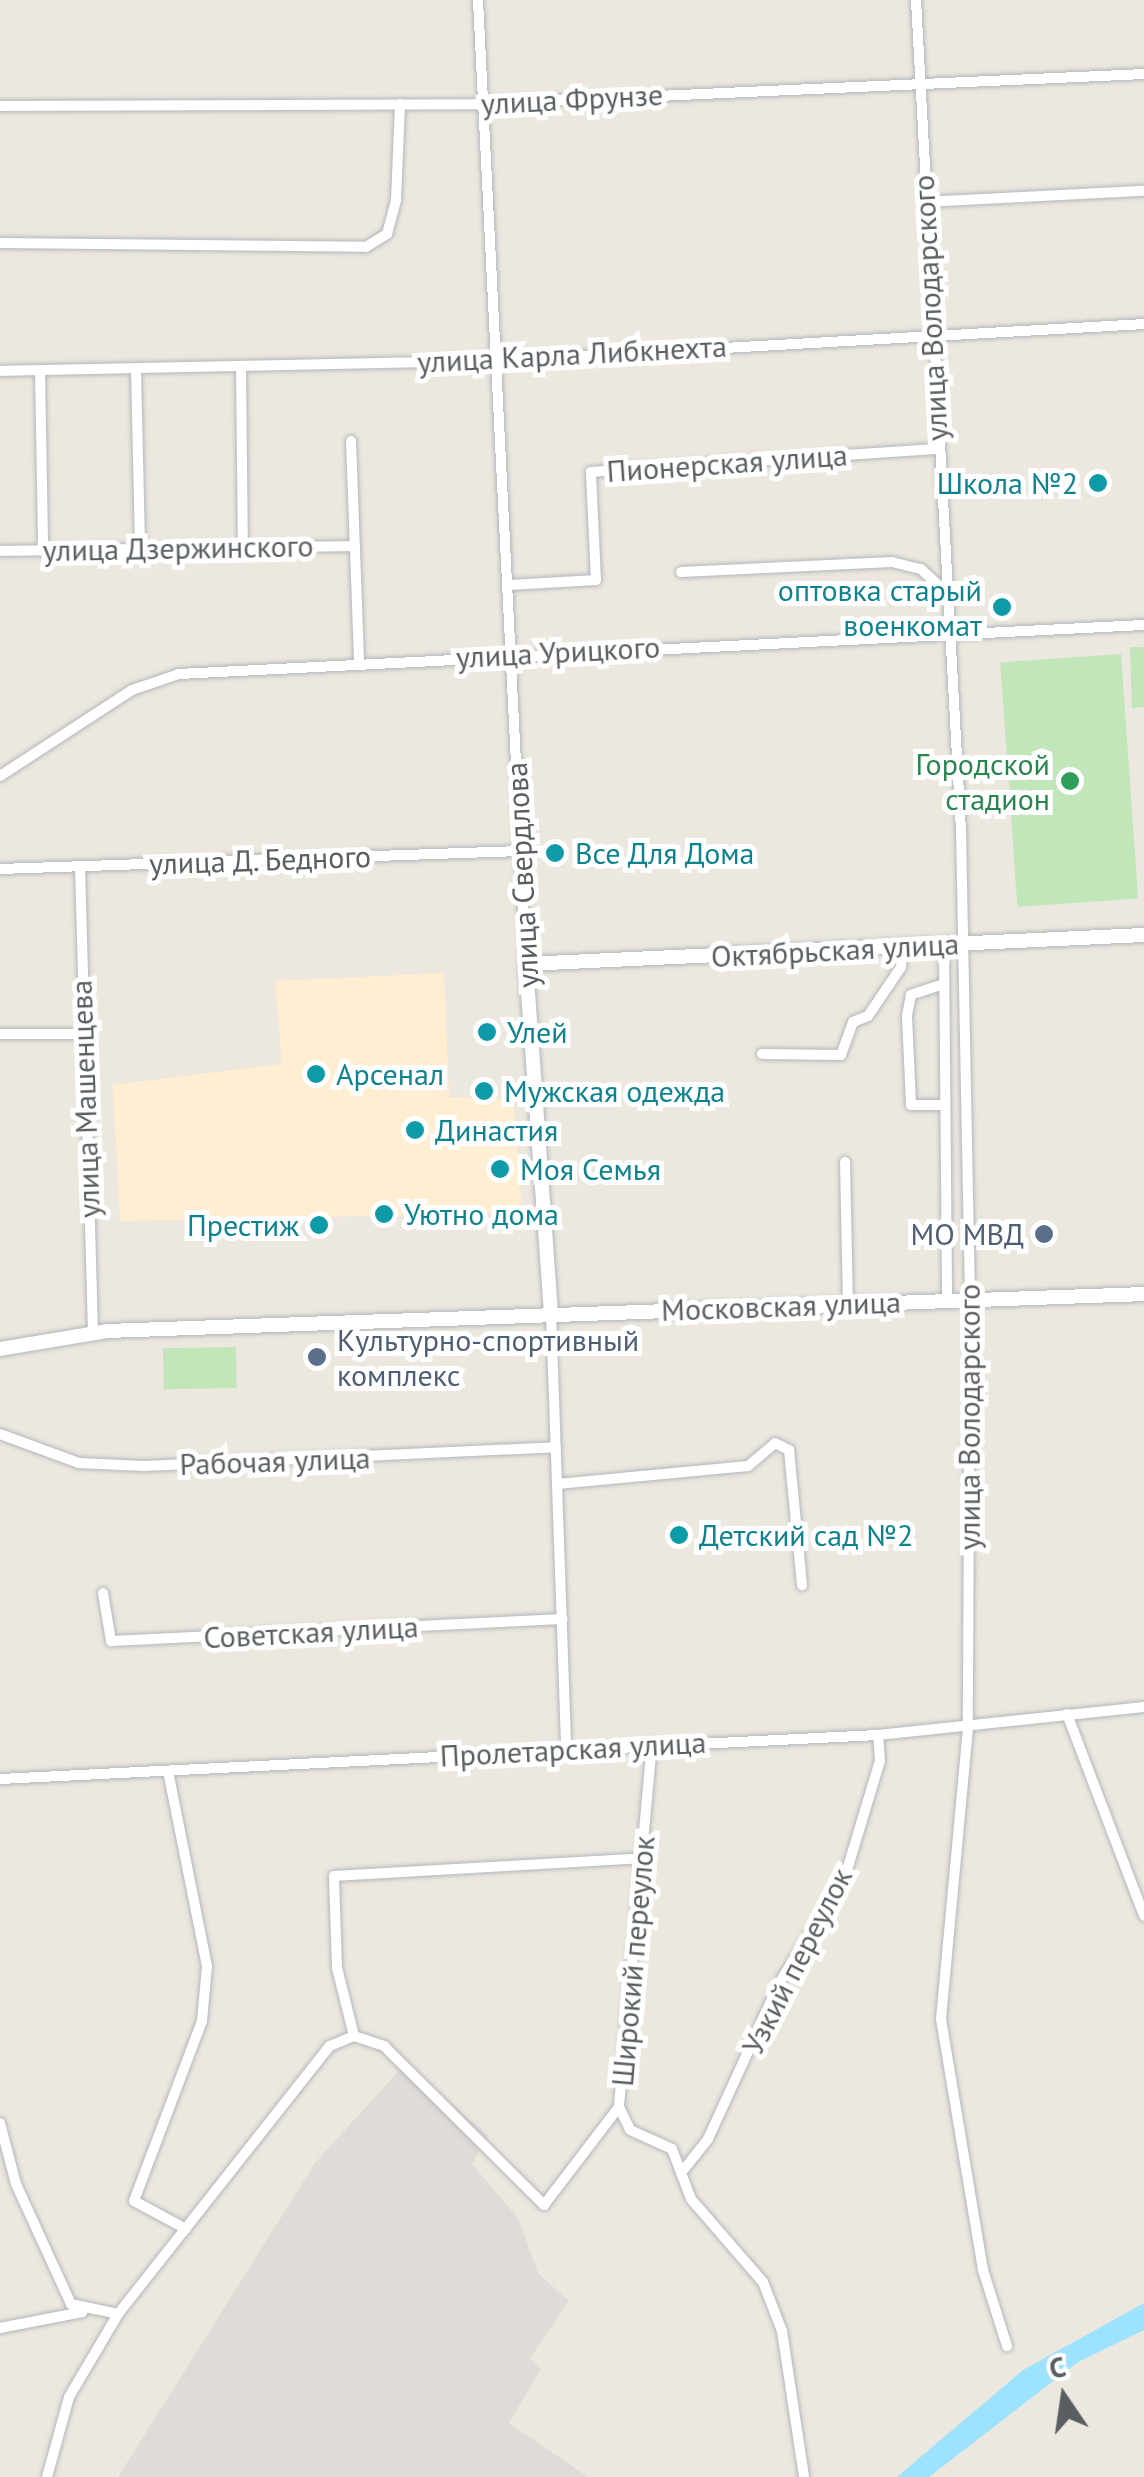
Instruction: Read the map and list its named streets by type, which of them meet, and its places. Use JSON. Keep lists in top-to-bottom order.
{
  "streets": {
    "main road": ["улица Свердлова", "Октябрьская улица", "Московская улица"],
    "street": [
      "улица Фрунзе",
      "улица Володарского",
      "улица Карла Либкнехта",
      "Пионерская улица",
      "улица Дзержинского",
      "улица Урицкого",
      "улица Д. Бедного",
      "улица Машенцева",
      "Рабочая улица",
      "Советская улица",
      "Пролетарская улица",
      "Широкий переулок",
      "Узкий переулок"
    ]
  },
  "crossings": [
    ["улица Фрунзе", "улица Володарского"],
    ["улица Фрунзе", "улица Свердлова"],
    ["улица Володарского", "улица Карла Либкнехта"],
    ["улица Володарского", "Пионерская улица"],
    ["улица Володарского", "улица Урицкого"],
    ["улица Володарского", "Октябрьская улица"],
    ["улица Володарского", "Московская улица"],
    ["улица Володарского", "Пролетарская улица"],
    ["улица Карла Либкнехта", "улица Свердлова"],
    ["Пионерская улица", "улица Свердлова"],
    ["улица Урицкого", "улица Свердлова"],
    ["улица Д. Бедного", "улица Свердлова"],
    ["улица Д. Бедного", "улица Машенцева"],
    ["улица Свердлова", "Октябрьская улица"],
    ["улица Свердлова", "Московская улица"],
    ["улица Свердлова", "Рабочая улица"],
    ["улица Свердлова", "Советская улица"],
    ["улица Свердлова", "Пролетарская улица"],
    ["улица Машенцева", "Московская улица"],
    ["Пролетарская улица", "Широкий переулок"],
    ["Пролетарская улица", "Узкий переулок"],
    ["Широкий переулок", "Узкий переулок"]
  ],
  "places": [
    "Школа №2",
    "оптовка старый военкомат",
    "Городской стадион",
    "Все Для Дома",
    "Улей",
    "Арсенал",
    "Мужская одежда",
    "Династия",
    "Моя Семья",
    "Уютно дома",
    "Престиж",
    "МО МВД",
    "Культурно-спортивный комплекс",
    "Детский сад №2"
  ],
  "north": "top"
}
